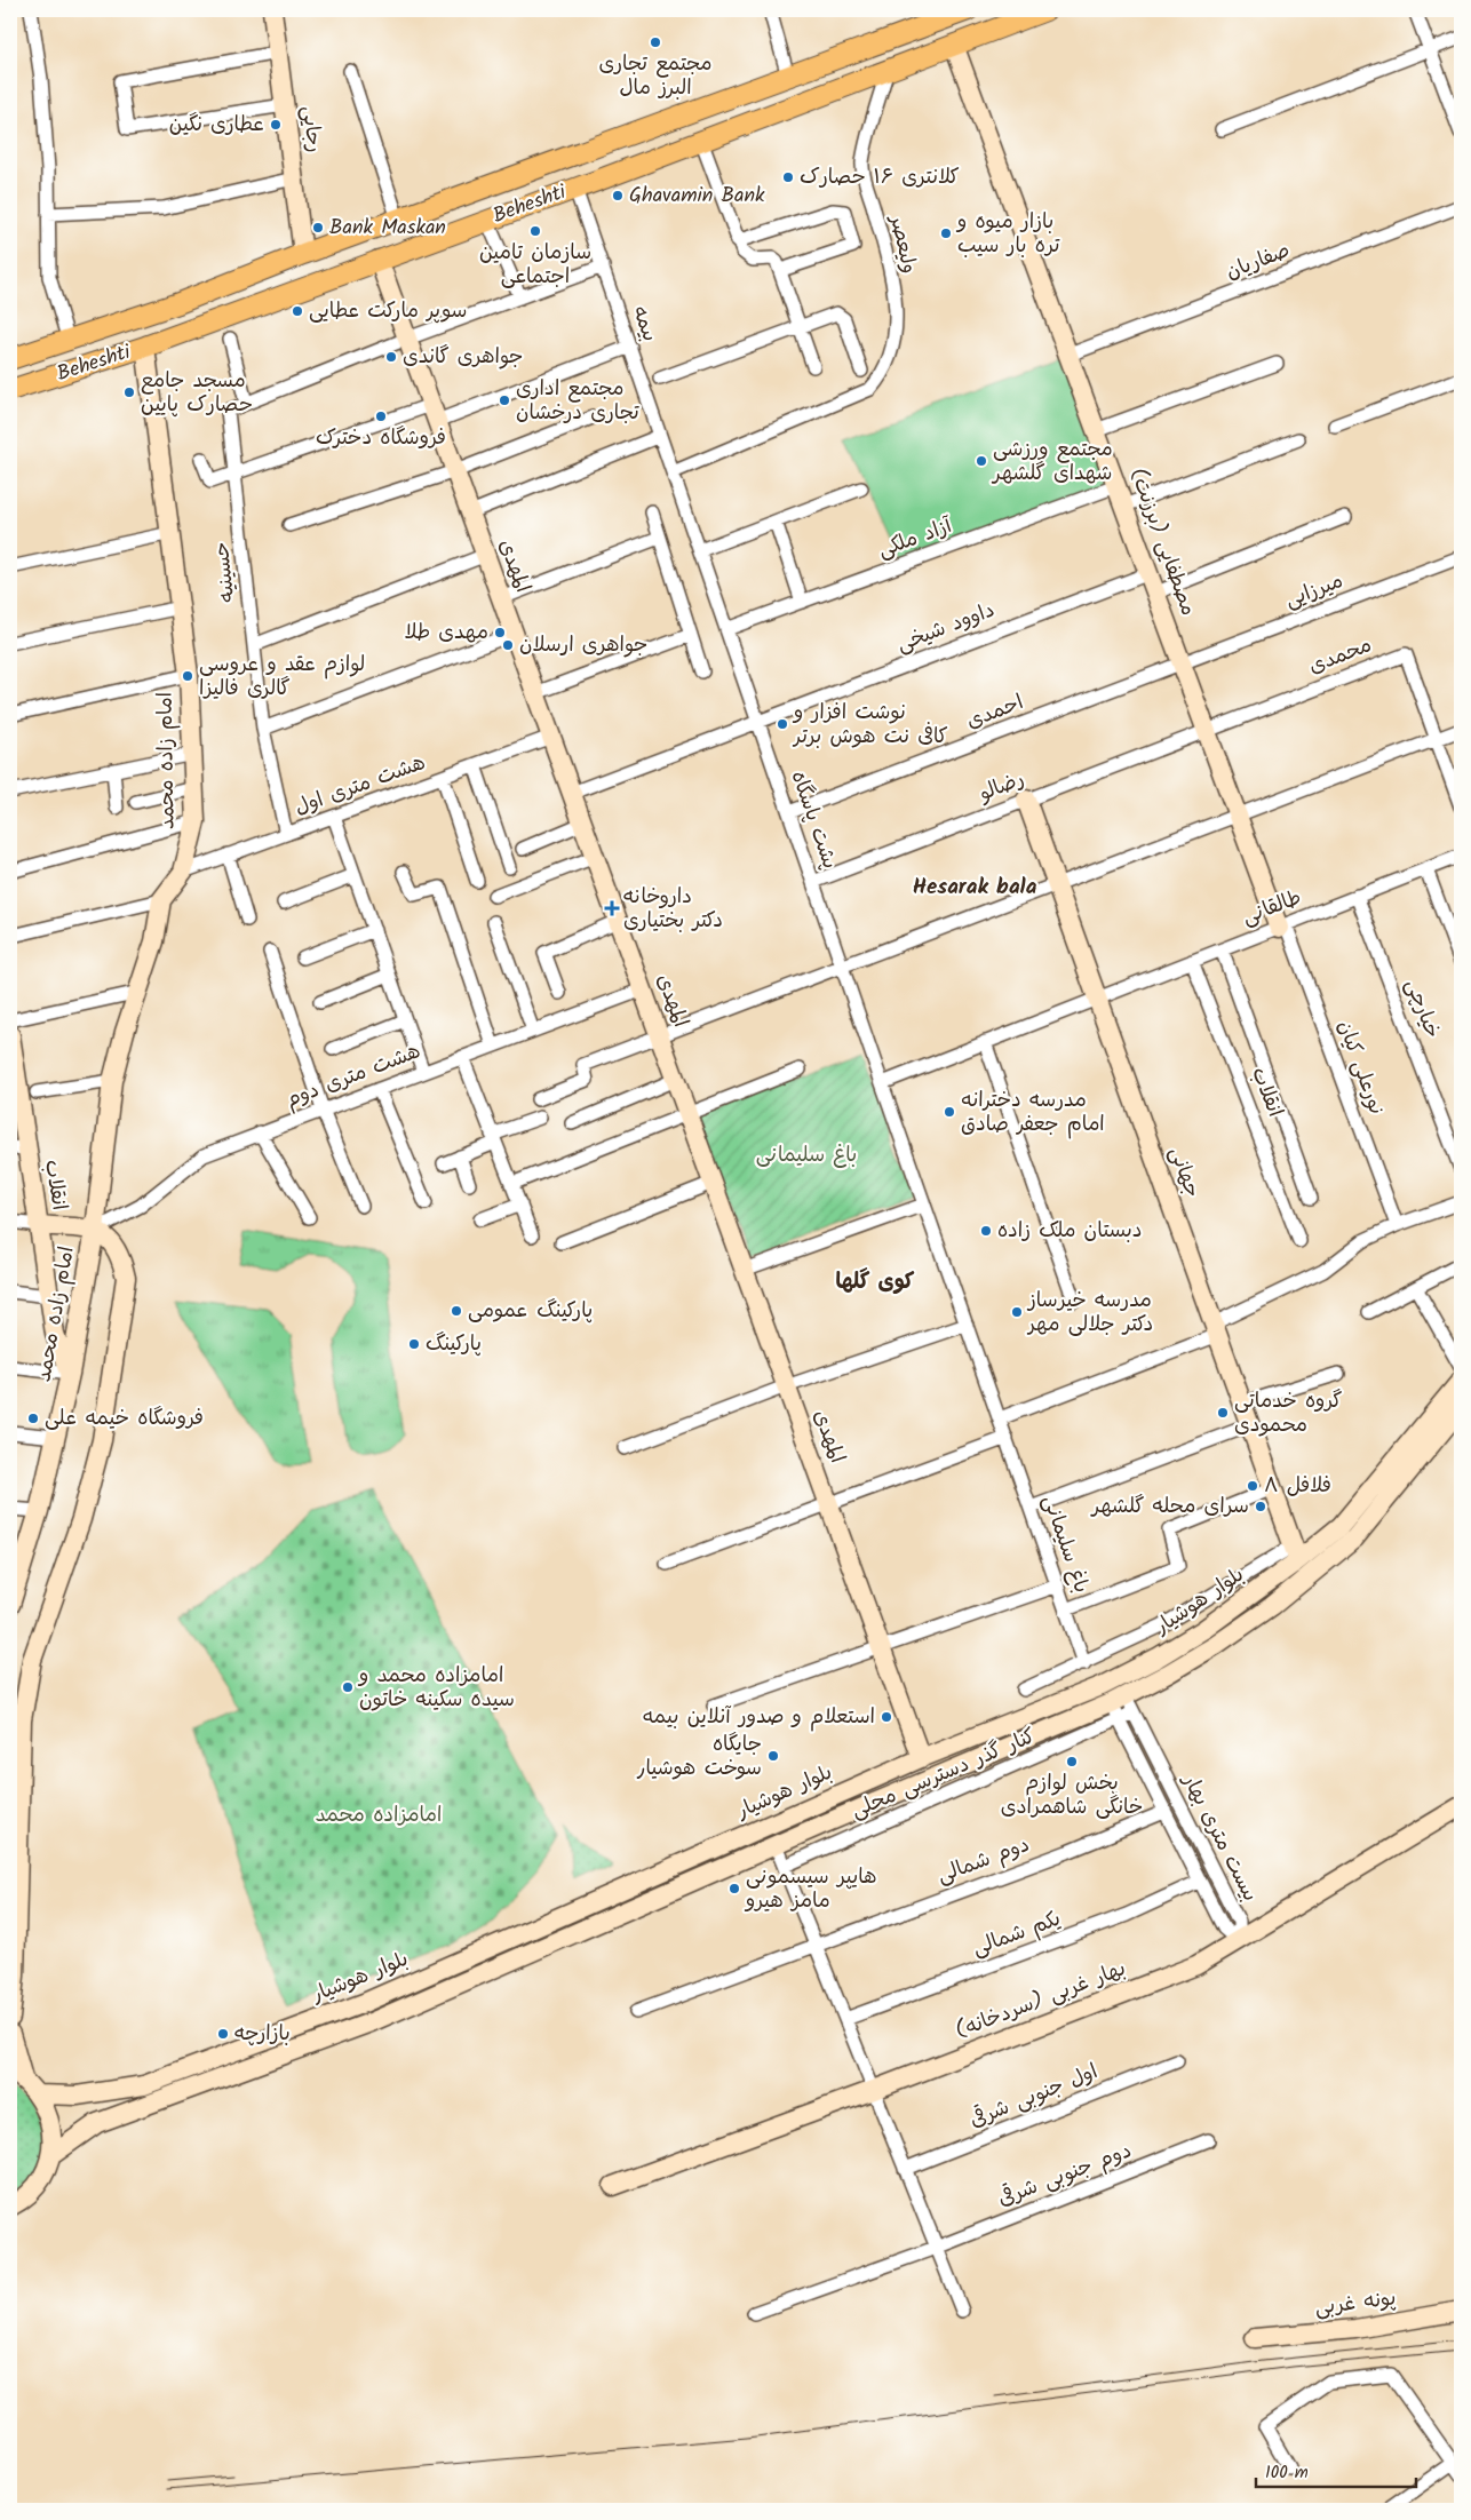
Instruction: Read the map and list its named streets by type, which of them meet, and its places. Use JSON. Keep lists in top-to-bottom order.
{
  "streets": {
    "main road": ["Beheshti"],
    "street": [
      "رجایی",
      "ولیعصر",
      "صفاریان",
      "بیمه",
      "آزاد ملکی",
      "مصطفایی (برزنت)",
      "المهدی",
      "حسینیه",
      "میرزایی",
      "داوود شیخی",
      "محمدی",
      "احمدی",
      "امام زاده محمد",
      "هشت متری اول",
      "رضالو",
      "پشت پاسگاه",
      "طالقانی",
      "خیارچی",
      "نورعلی کیان",
      "هشت متری دوم",
      "انقلاب",
      "جهانی",
      "باغ سلیمانی",
      "بلوار هوشیار",
      "کنار گذر دسترسی محلی",
      "بیست متری بهار",
      "دوم شمالی",
      "یکم شمالی",
      "بهار غربی (سردخانه)",
      "اول جنوبی شرقی",
      "دوم جنوبی شرقی",
      "پونه غربی"
    ]
  },
  "crossings": [
    ["رجایی", "Beheshti"],
    ["Beheshti", "ولیعصر"],
    ["Beheshti", "بیمه"],
    ["Beheshti", "مصطفایی (برزنت)"],
    ["Beheshti", "المهدی"],
    ["Beheshti", "امام زاده محمد"],
    ["ولیعصر", "بیمه"],
    ["ولیعصر", "پشت پاسگاه"],
    ["صفاریان", "مصطفایی (برزنت)"],
    ["بیمه", "پشت پاسگاه"],
    ["آزاد ملکی", "مصطفایی (برزنت)"],
    ["آزاد ملکی", "پشت پاسگاه"],
    ["مصطفایی (برزنت)", "میرزایی"],
    ["مصطفایی (برزنت)", "داوود شیخی"],
    ["مصطفایی (برزنت)", "محمدی"],
    ["مصطفایی (برزنت)", "احمدی"],
    ["مصطفایی (برزنت)", "رضالو"],
    ["مصطفایی (برزنت)", "طالقانی"],
    ["مصطفایی (برزنت)", "نورعلی کیان"],
    ["المهدی", "داوود شیخی"],
    ["المهدی", "هشت متری اول"],
    ["المهدی", "هشت متری دوم"],
    ["المهدی", "بلوار هوشیار"],
    ["حسینیه", "هشت متری اول"],
    ["میرزایی", "احمدی"],
    ["داوود شیخی", "پشت پاسگاه"],
    ["محمدی", "رضالو"],
    ["احمدی", "پشت پاسگاه"],
    ["امام زاده محمد", "هشت متری اول"],
    ["امام زاده محمد", "هشت متری دوم"],
    ["امام زاده محمد", "انقلاب"],
    ["رضالو", "پشت پاسگاه"],
    ["رضالو", "جهانی"],
    ["پشت پاسگاه", "طالقانی"],
    ["پشت پاسگاه", "باغ سلیمانی"],
    ["طالقانی", "خیارچی"],
    ["طالقانی", "نورعلی کیان"],
    ["طالقانی", "انقلاب"],
    ["طالقانی", "جهانی"],
    ["طالقانی", "باغ سلیمانی"],
    ["جهانی", "بلوار هوشیار"],
    ["بلوار هوشیار", "کنار گذر دسترسی محلی"],
    ["بلوار هوشیار", "بیست متری بهار"],
    ["کنار گذر دسترسی محلی", "بیست متری بهار"],
    ["بیست متری بهار", "دوم شمالی"],
    ["بیست متری بهار", "یکم شمالی"],
    ["بیست متری بهار", "بهار غربی (سردخانه)"]
  ],
  "districts": ["Hesarak bala", "کوی گلها"],
  "parks": ["باغ سلیمانی", "امامزاده محمد"],
  "places": {
    "other": [
      "مجتمع تجاری البرز مال",
      "عطاری نگین",
      "کلانتری ۱۶ حصارک",
      "Ghavamin Bank",
      "Bank Maskan",
      "سازمان تامین اجتماعی",
      "بازار میوه و تره بار سیب",
      "سوپر مارکت عطایی",
      "جواهری گاندی",
      "مسجد جامع حصارک پایین",
      "مجتمع اداری تجاری درخشان",
      "فروشگاه دخترک",
      "مجتمع ورزشی شهدای گلشهر",
      "مهدی طلا",
      "جواهری ارسلان",
      "لوازم عقد و عروسی گالری فالیزا",
      "نوشت افزار و کافی نت هوش برتر",
      "مدرسه دخترانه امام جعفر صادق",
      "دبستان ملک زاده",
      "پارکینگ عمومی",
      "مدرسه خیرساز دکتر جلالی مهر",
      "پارکینگ",
      "گروه خدماتی محمودی",
      "فروشگاه خیمه علی",
      "فلافل ۸",
      "سرای محله گلشهر",
      "امامزاده محمد و سیده سکینه خاتون",
      "استعلام و صدور آنلاین بیمه",
      "جایگاه سوخت هوشیار",
      "پخش لوازم خانگی شاهمرادی",
      "هایپر سیسمونی مامز هیرو",
      "بازارچه"
    ],
    "health": ["داروخانه دکتر بختیاری"]
  },
  "scale_bar": "100 m"
}
